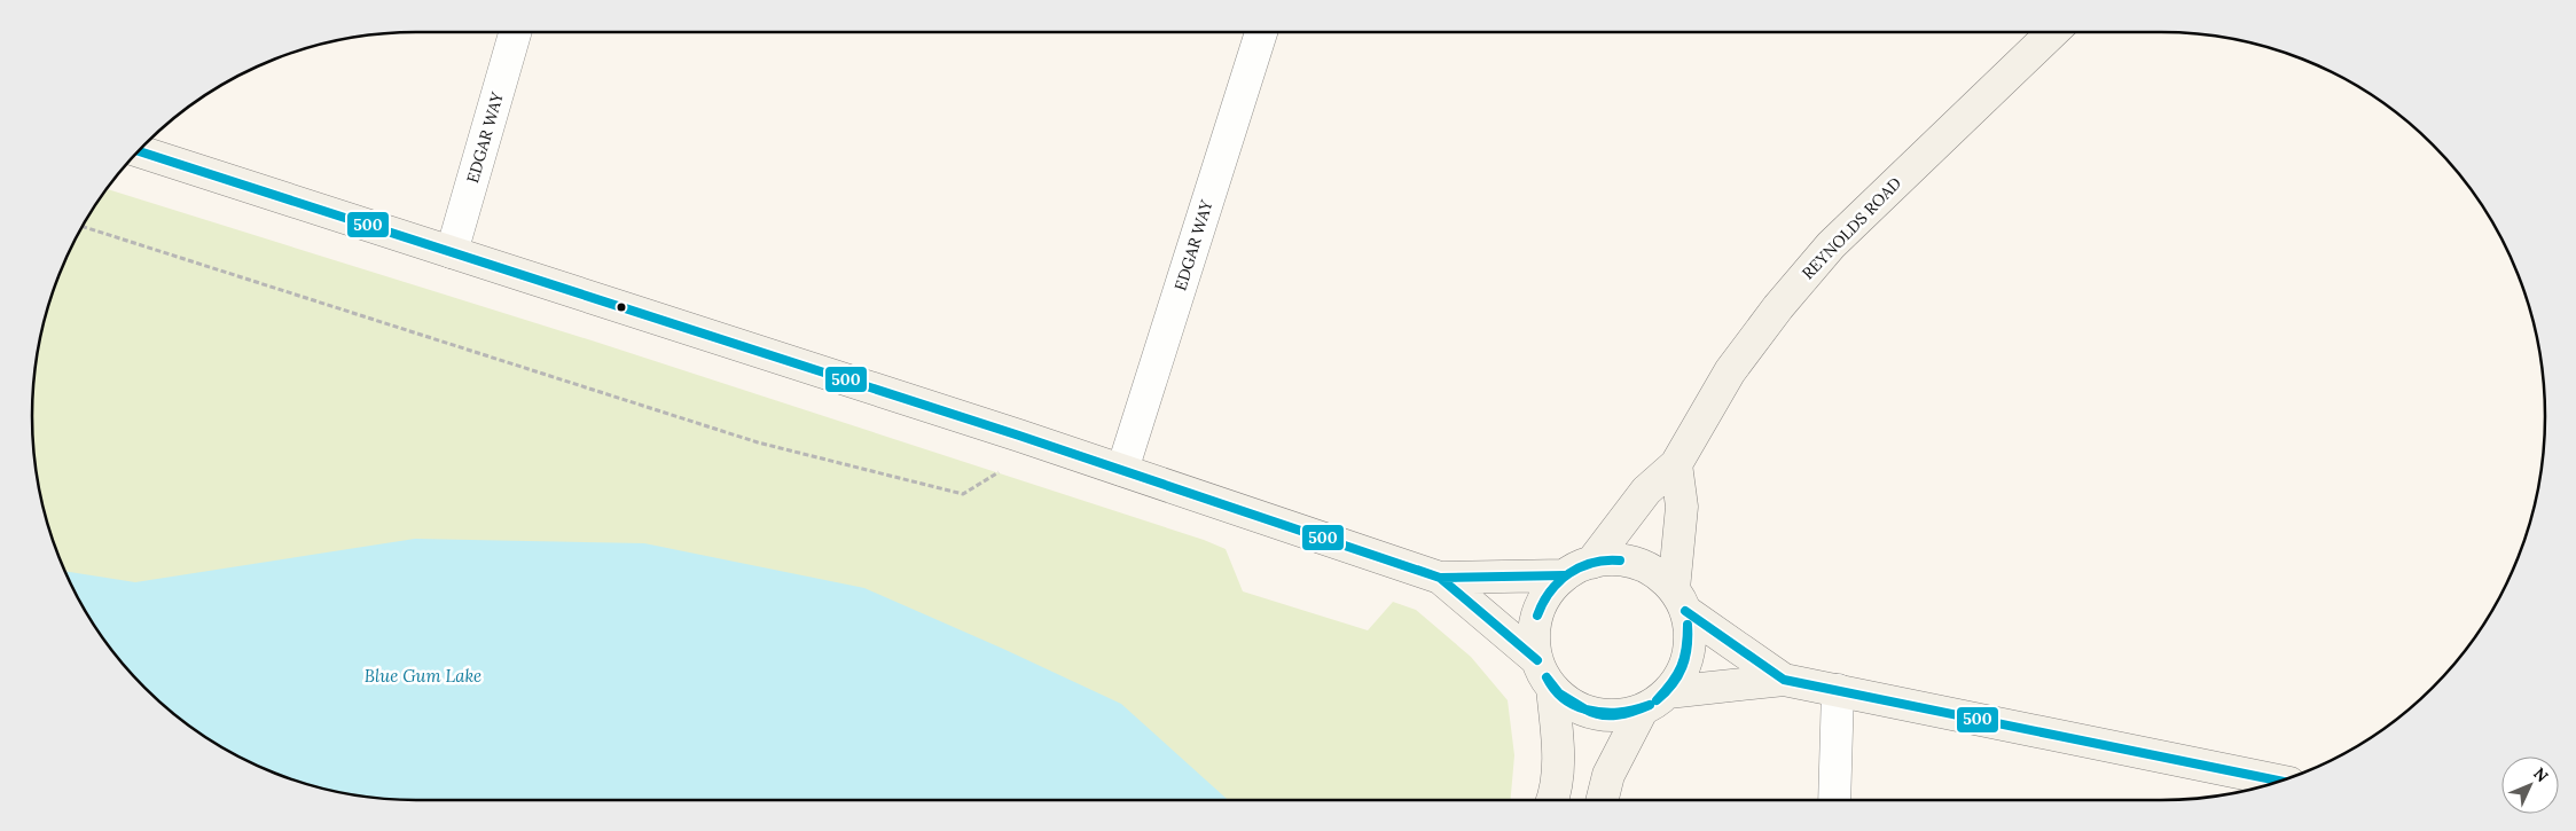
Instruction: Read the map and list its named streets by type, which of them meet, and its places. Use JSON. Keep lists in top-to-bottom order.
{
  "streets": {
    "street": ["EDGAR WAY", "REYNOLDS ROAD"]
  },
  "water": ["Blue Gum Lake"],
  "lines": ["transit line 500"],
  "north": "top right"
}
